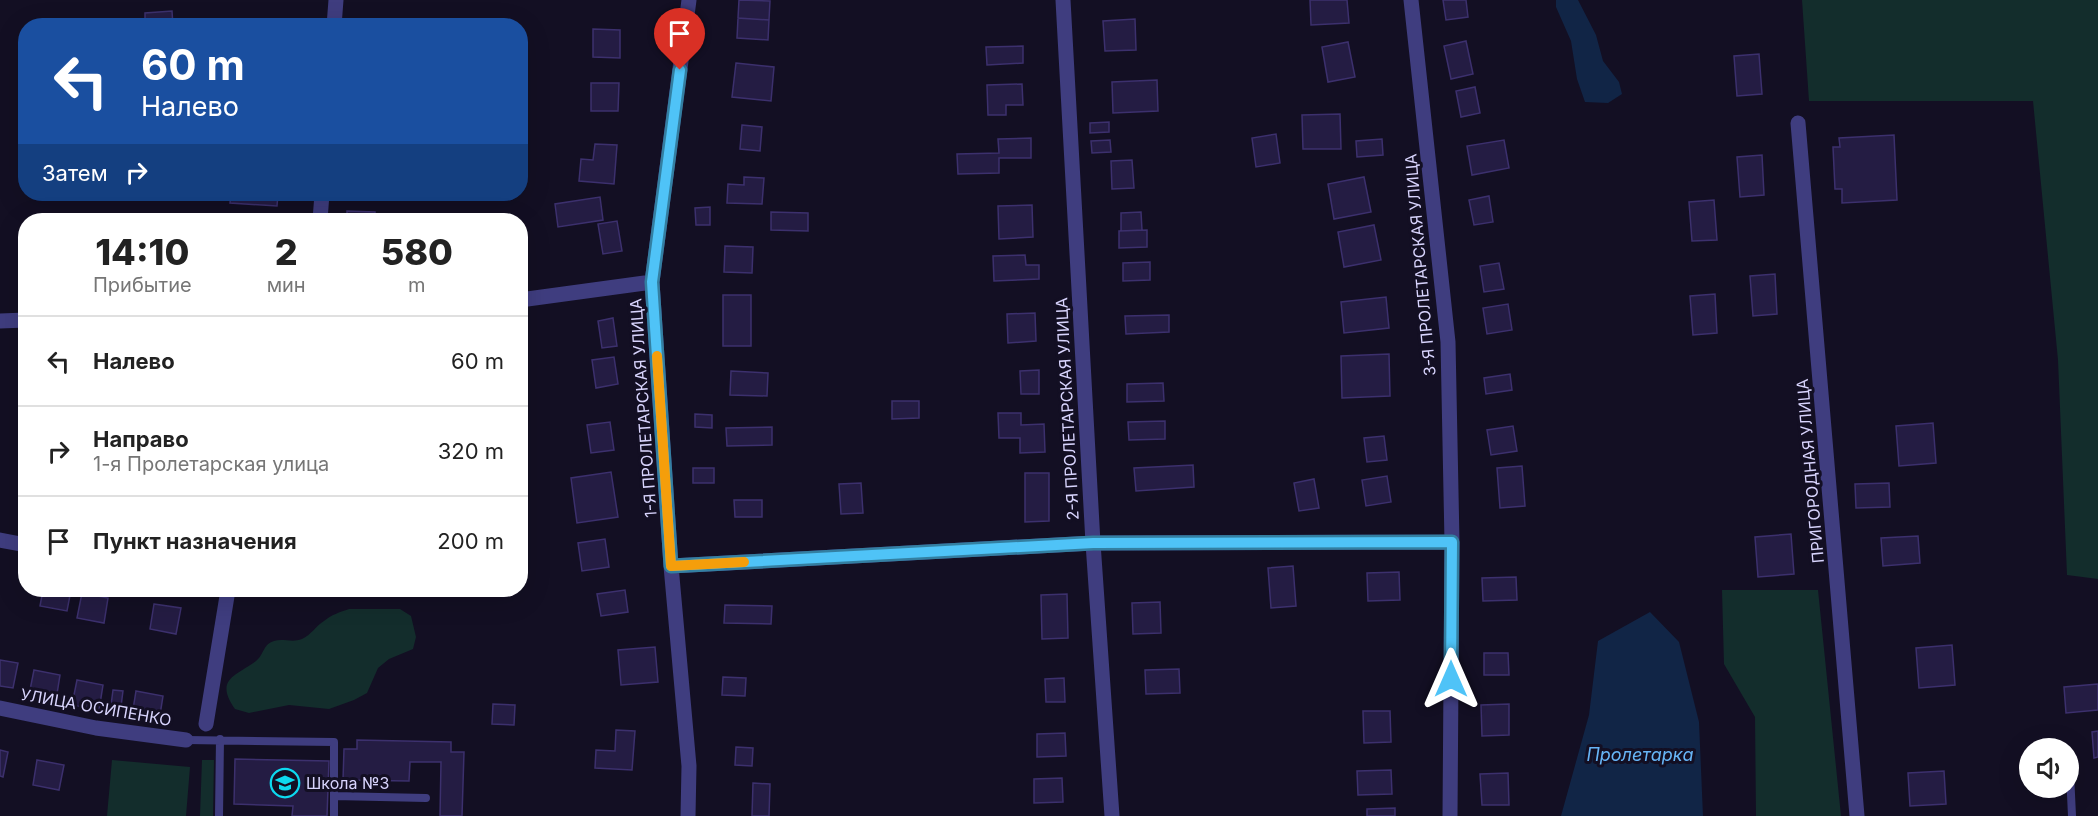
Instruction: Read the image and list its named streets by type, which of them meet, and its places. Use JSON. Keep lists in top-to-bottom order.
{
  "streets": {
    "street": [
      "3-Я ПРОЛЕТАРСКАЯ УЛИЦА",
      "1-Я ПРОЛЕТАРСКАЯ УЛИЦА",
      "2-Я ПРОЛЕТАРСКАЯ УЛИЦА",
      "ПРИГОРОДНАЯ УЛИЦА",
      "УЛИЦА ОСИПЕНКО"
    ]
  },
  "water": ["Пролетарка"],
  "places": {
    "school or university": ["Школа №3"]
  },
  "page": {
    "turn": ["60 m", "Налево"],
    "then": "Затем",
    "eta": [
      "14:10",
      "Прибытие",
      "2",
      "мин",
      "580",
      "m"
    ],
    "list": [
      {
        "name": "Налево",
        "value": "60 m"
      },
      {
        "name": "Направо",
        "note": "1-я Пролетарская улица",
        "value": "320 m"
      },
      {
        "name": "Пункт назначения",
        "value": "200 m"
      }
    ]
  }
}
